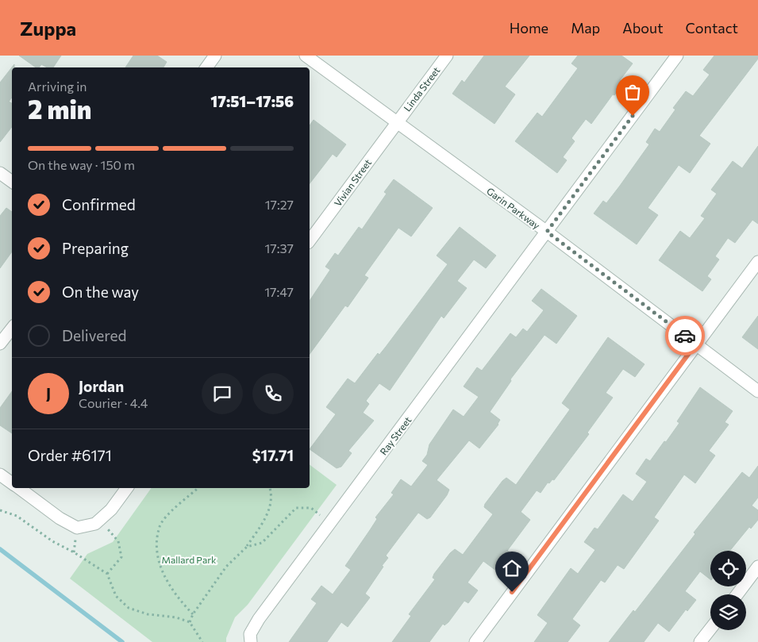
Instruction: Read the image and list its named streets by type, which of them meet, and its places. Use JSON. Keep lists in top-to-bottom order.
{
  "streets": {
    "street": [
      "Linda Street",
      "Vivian Street",
      "Garin Parkway",
      "Ray Street"
    ]
  },
  "crossings": [
    ["Linda Street", "Vivian Street"],
    ["Linda Street", "Garin Parkway"],
    ["Vivian Street", "Garin Parkway"],
    ["Garin Parkway", "Ray Street"]
  ],
  "parks": ["Mallard Park"],
  "page": {
    "header": "Zuppa",
    "nav": [
      "Home",
      "Map",
      "About",
      "Contact"
    ],
    "heading": ["2 min", "Arriving in", "17:51–17:56"],
    "panel": [
      "Jordan",
      "Courier · 4.4",
      "Order #6171",
      "$17.71"
    ],
    "bar": "On the way · 150 m",
    "list": [
      ["Confirmed", "17:27"],
      ["Preparing", "17:37"],
      ["On the way", "17:47"],
      "Delivered"
    ],
    "round": "J"
  }
}
